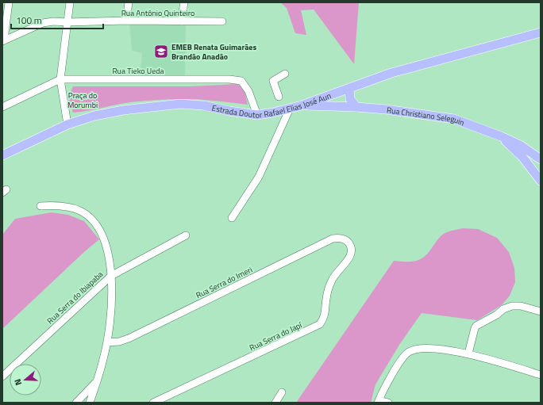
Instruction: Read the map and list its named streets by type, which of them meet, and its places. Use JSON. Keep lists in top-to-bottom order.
{
  "streets": {
    "main road": ["Estrada Doutor Rafael Elias José Aun", "Rua Christiano Seleguin"],
    "street": [
      "Rua Antônio Quinteiro",
      "Rua Tieko Ueda",
      "Rua Serra do Imeri",
      "Rua Serra do Ibiapaba",
      "Rua Serra do Japí"
    ]
  },
  "crossings": [
    ["Rua Tieko Ueda", "Estrada Doutor Rafael Elias José Aun"],
    ["Estrada Doutor Rafael Elias José Aun", "Rua Christiano Seleguin"],
    ["Rua Serra do Imeri", "Rua Serra do Japí"]
  ],
  "parks": ["Praça do Morumbi"],
  "places": {
    "school or university": ["EMEB Renata Guimarães Brandão Anadão"]
  },
  "scale_bar": "100 m",
  "north": "left"
}
